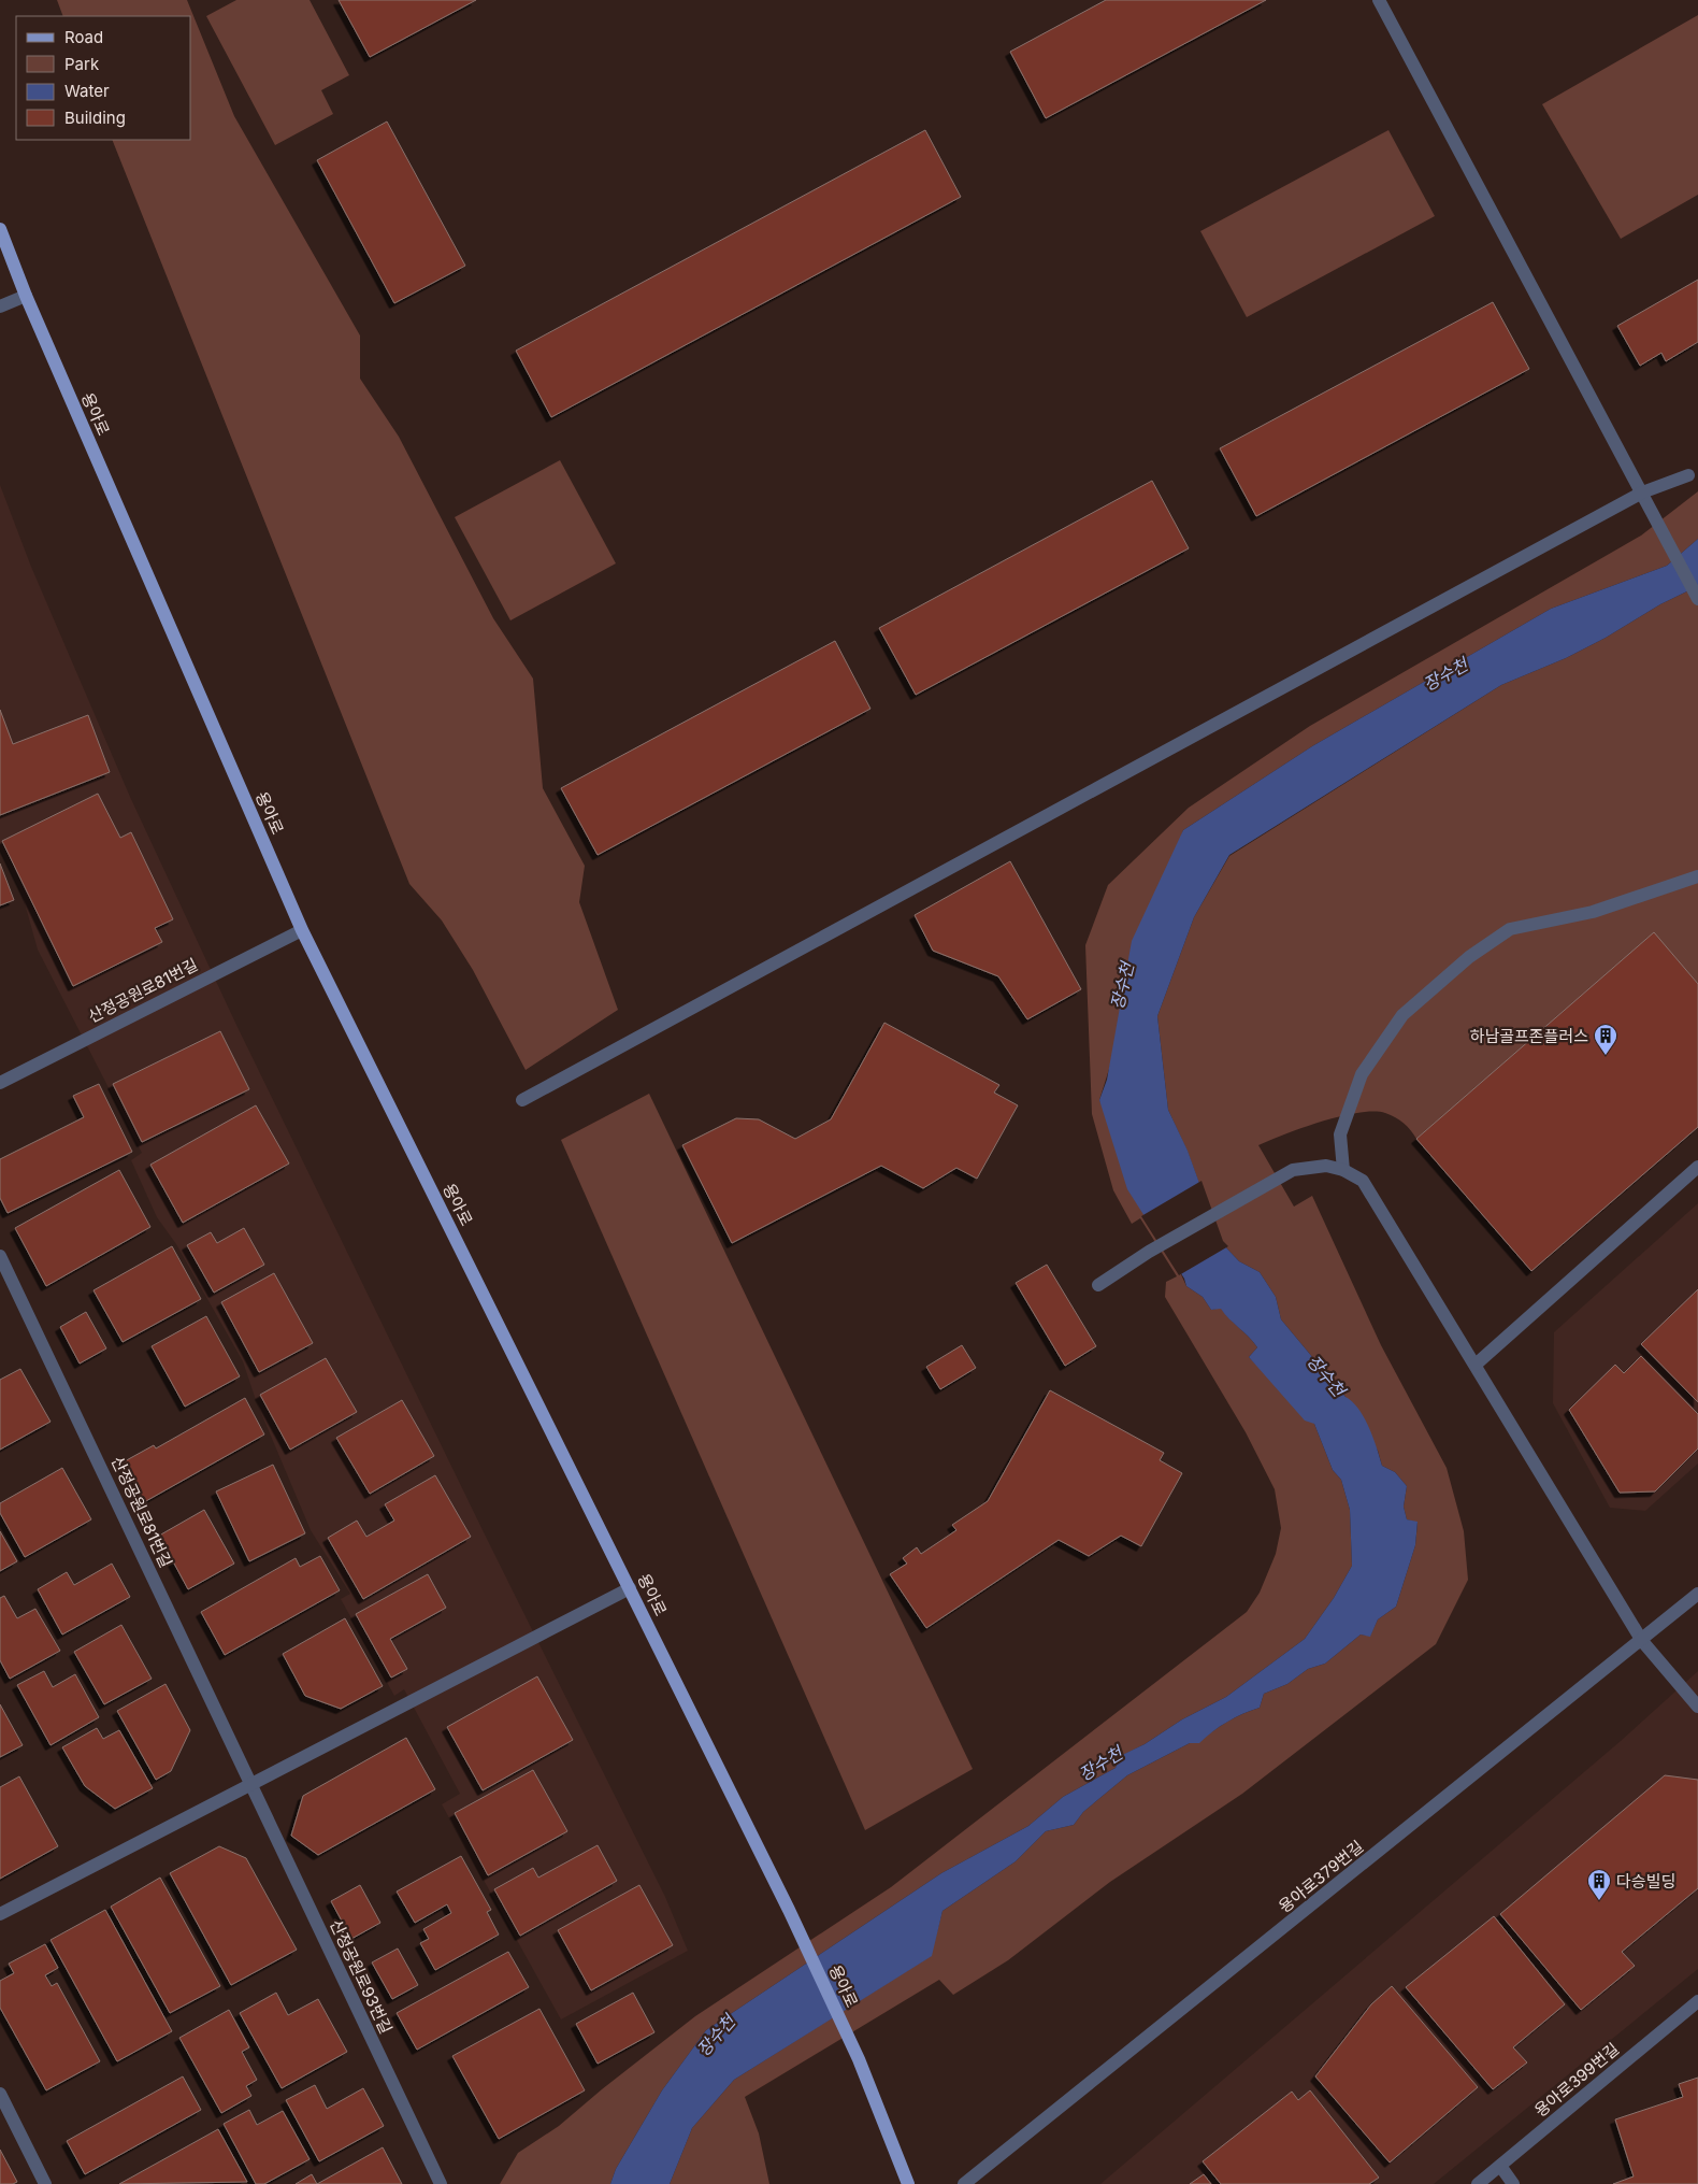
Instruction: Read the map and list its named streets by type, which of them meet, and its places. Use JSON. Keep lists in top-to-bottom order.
{
  "streets": {
    "main road": ["용아로"],
    "street": [
      "산정공원로81번길",
      "용아로379번길",
      "산정공원로93번길",
      "용아로399번길"
    ]
  },
  "crossings": [
    ["용아로", "산정공원로81번길"],
    ["산정공원로81번길", "산정공원로93번길"]
  ],
  "water": ["장수천"],
  "places": {
    "building": ["하남골프존플러스", "다승빌딩"]
  },
  "legend": [
    "Road",
    "Park",
    "Water",
    "Building"
  ]
}
